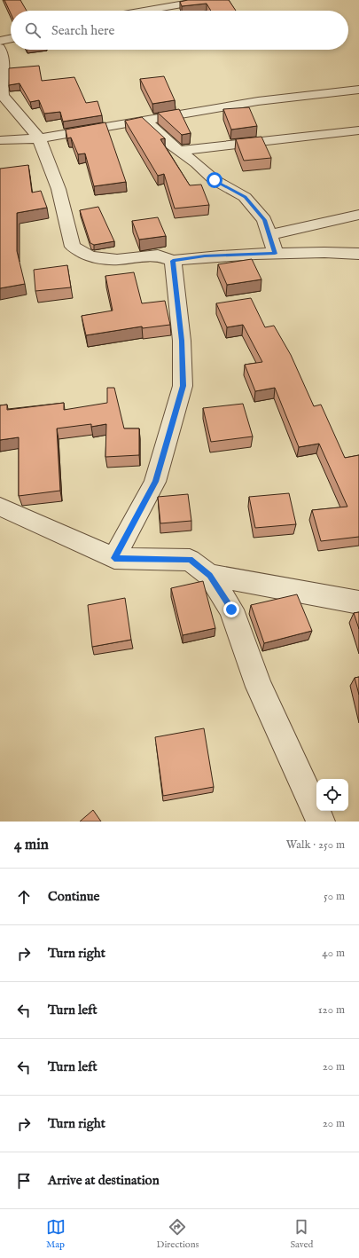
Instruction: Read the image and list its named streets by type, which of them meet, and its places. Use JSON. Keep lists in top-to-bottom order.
{
  "page": {
    "search": "Search here",
    "heading": ["4 min", "Walk · 250 m"],
    "list": [
      ["Continue", "50 m"],
      ["Turn right", "40 m"],
      ["Turn left", "120 m"],
      ["Turn left", "20 m"],
      ["Turn right", "20 m"],
      "Arrive at destination"
    ],
    "nav": ["Map", "Directions", "Saved"]
  }
}
